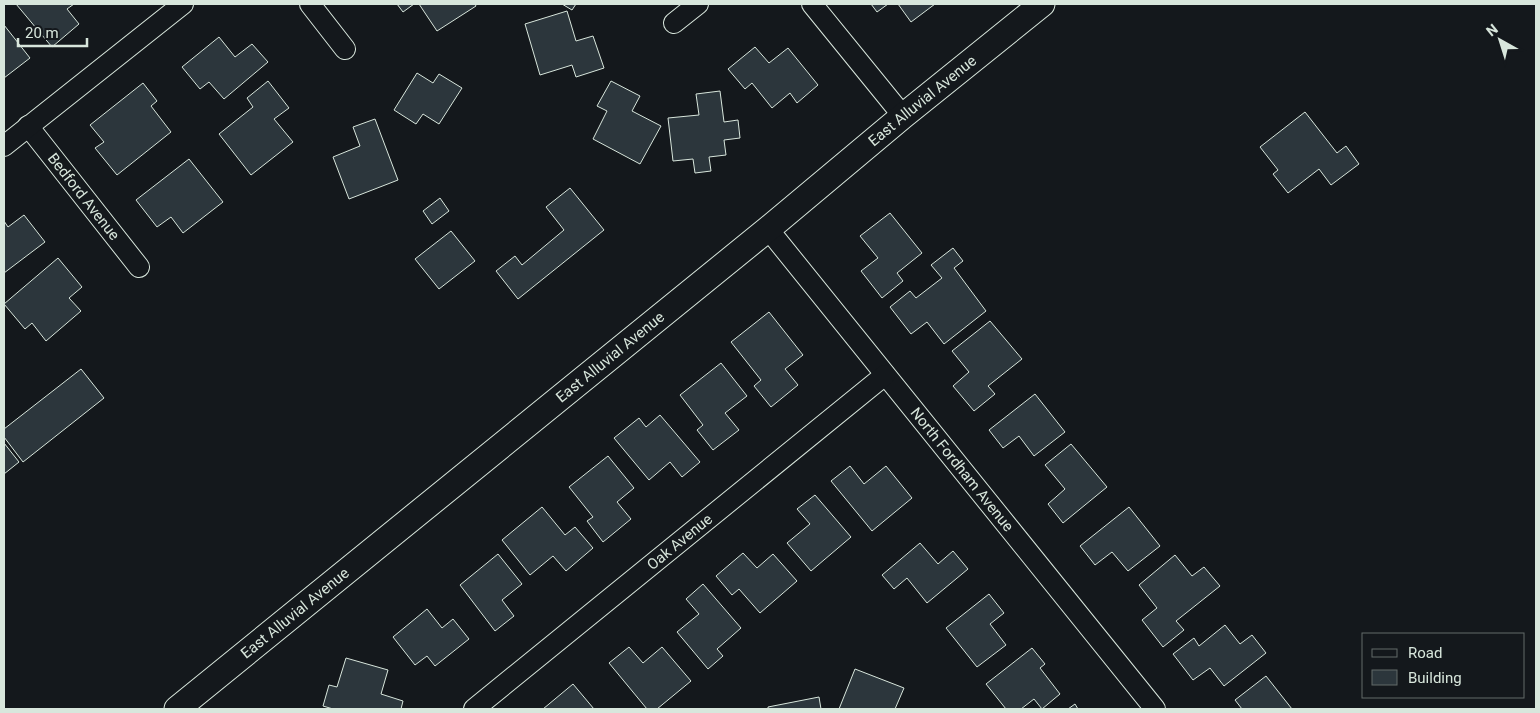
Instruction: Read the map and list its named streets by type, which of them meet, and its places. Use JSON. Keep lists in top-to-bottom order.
{
  "streets": {
    "street": [
      "East Alluvial Avenue",
      "Bedford Avenue",
      "North Fordham Avenue",
      "Oak Avenue"
    ]
  },
  "crossings": [
    ["East Alluvial Avenue", "North Fordham Avenue"],
    ["North Fordham Avenue", "Oak Avenue"]
  ],
  "legend": ["Road", "Building"],
  "scale_bar": "20 m",
  "north": "top left"
}
